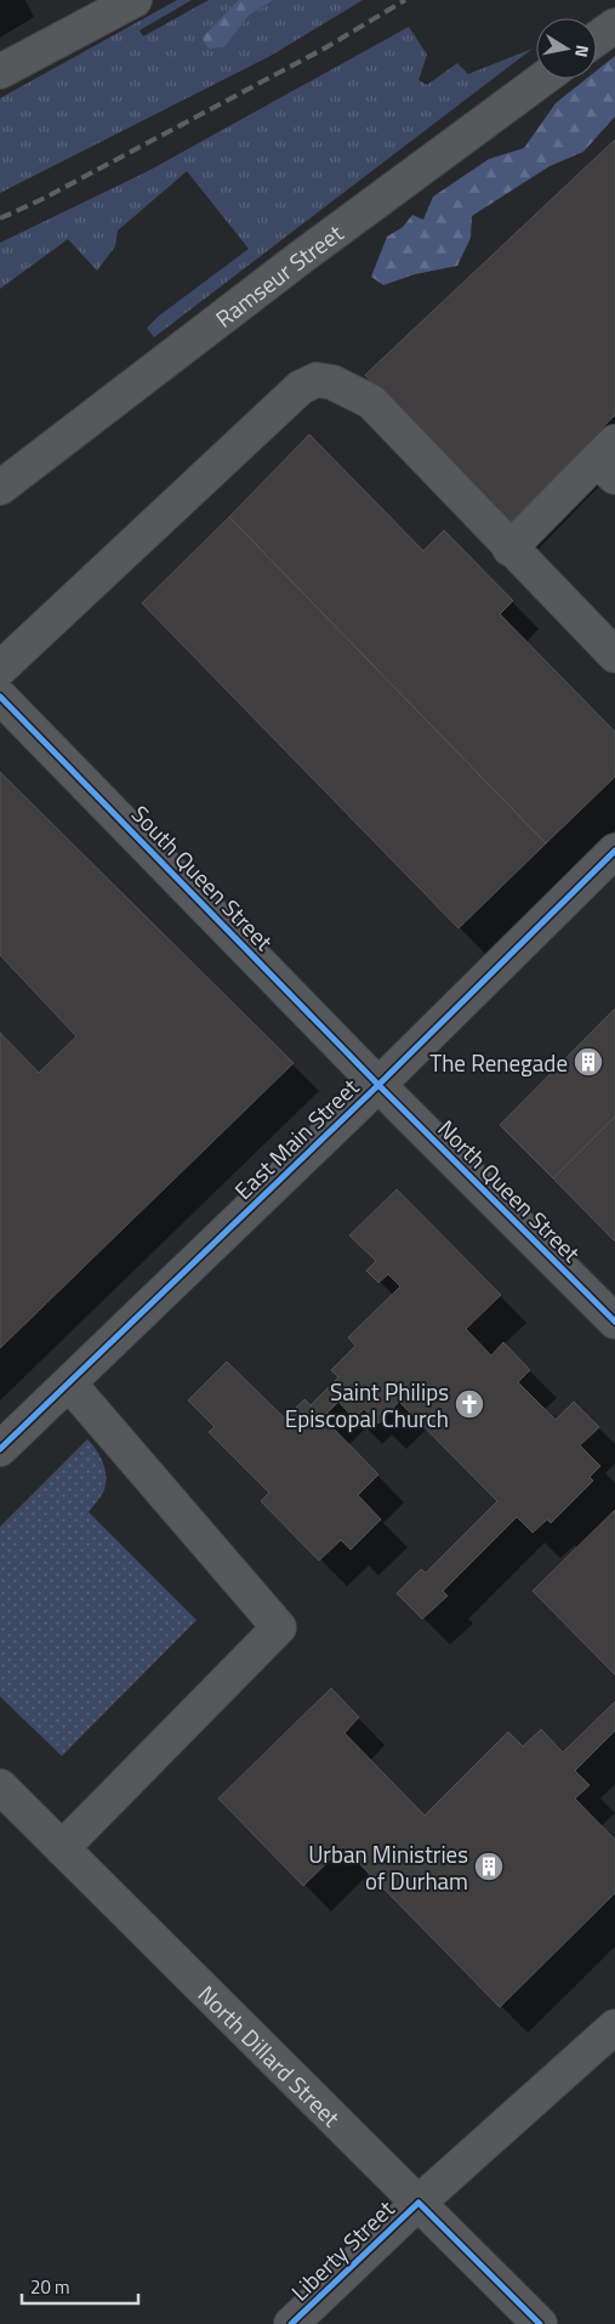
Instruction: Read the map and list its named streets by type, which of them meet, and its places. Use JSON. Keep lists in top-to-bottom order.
{
  "streets": {
    "street": [
      "Ramseur Street",
      "South Queen Street",
      "East Main Street",
      "North Queen Street",
      "North Dillard Street",
      "Liberty Street"
    ]
  },
  "crossings": [
    ["South Queen Street", "East Main Street"],
    ["South Queen Street", "North Queen Street"],
    ["East Main Street", "North Queen Street"],
    ["North Dillard Street", "Liberty Street"]
  ],
  "places": {
    "building": ["The Renegade", "Urban Ministries of Durham"],
    "church": ["Saint Philips Episcopal Church"]
  },
  "scale_bar": "20 m",
  "north": "right"
}
